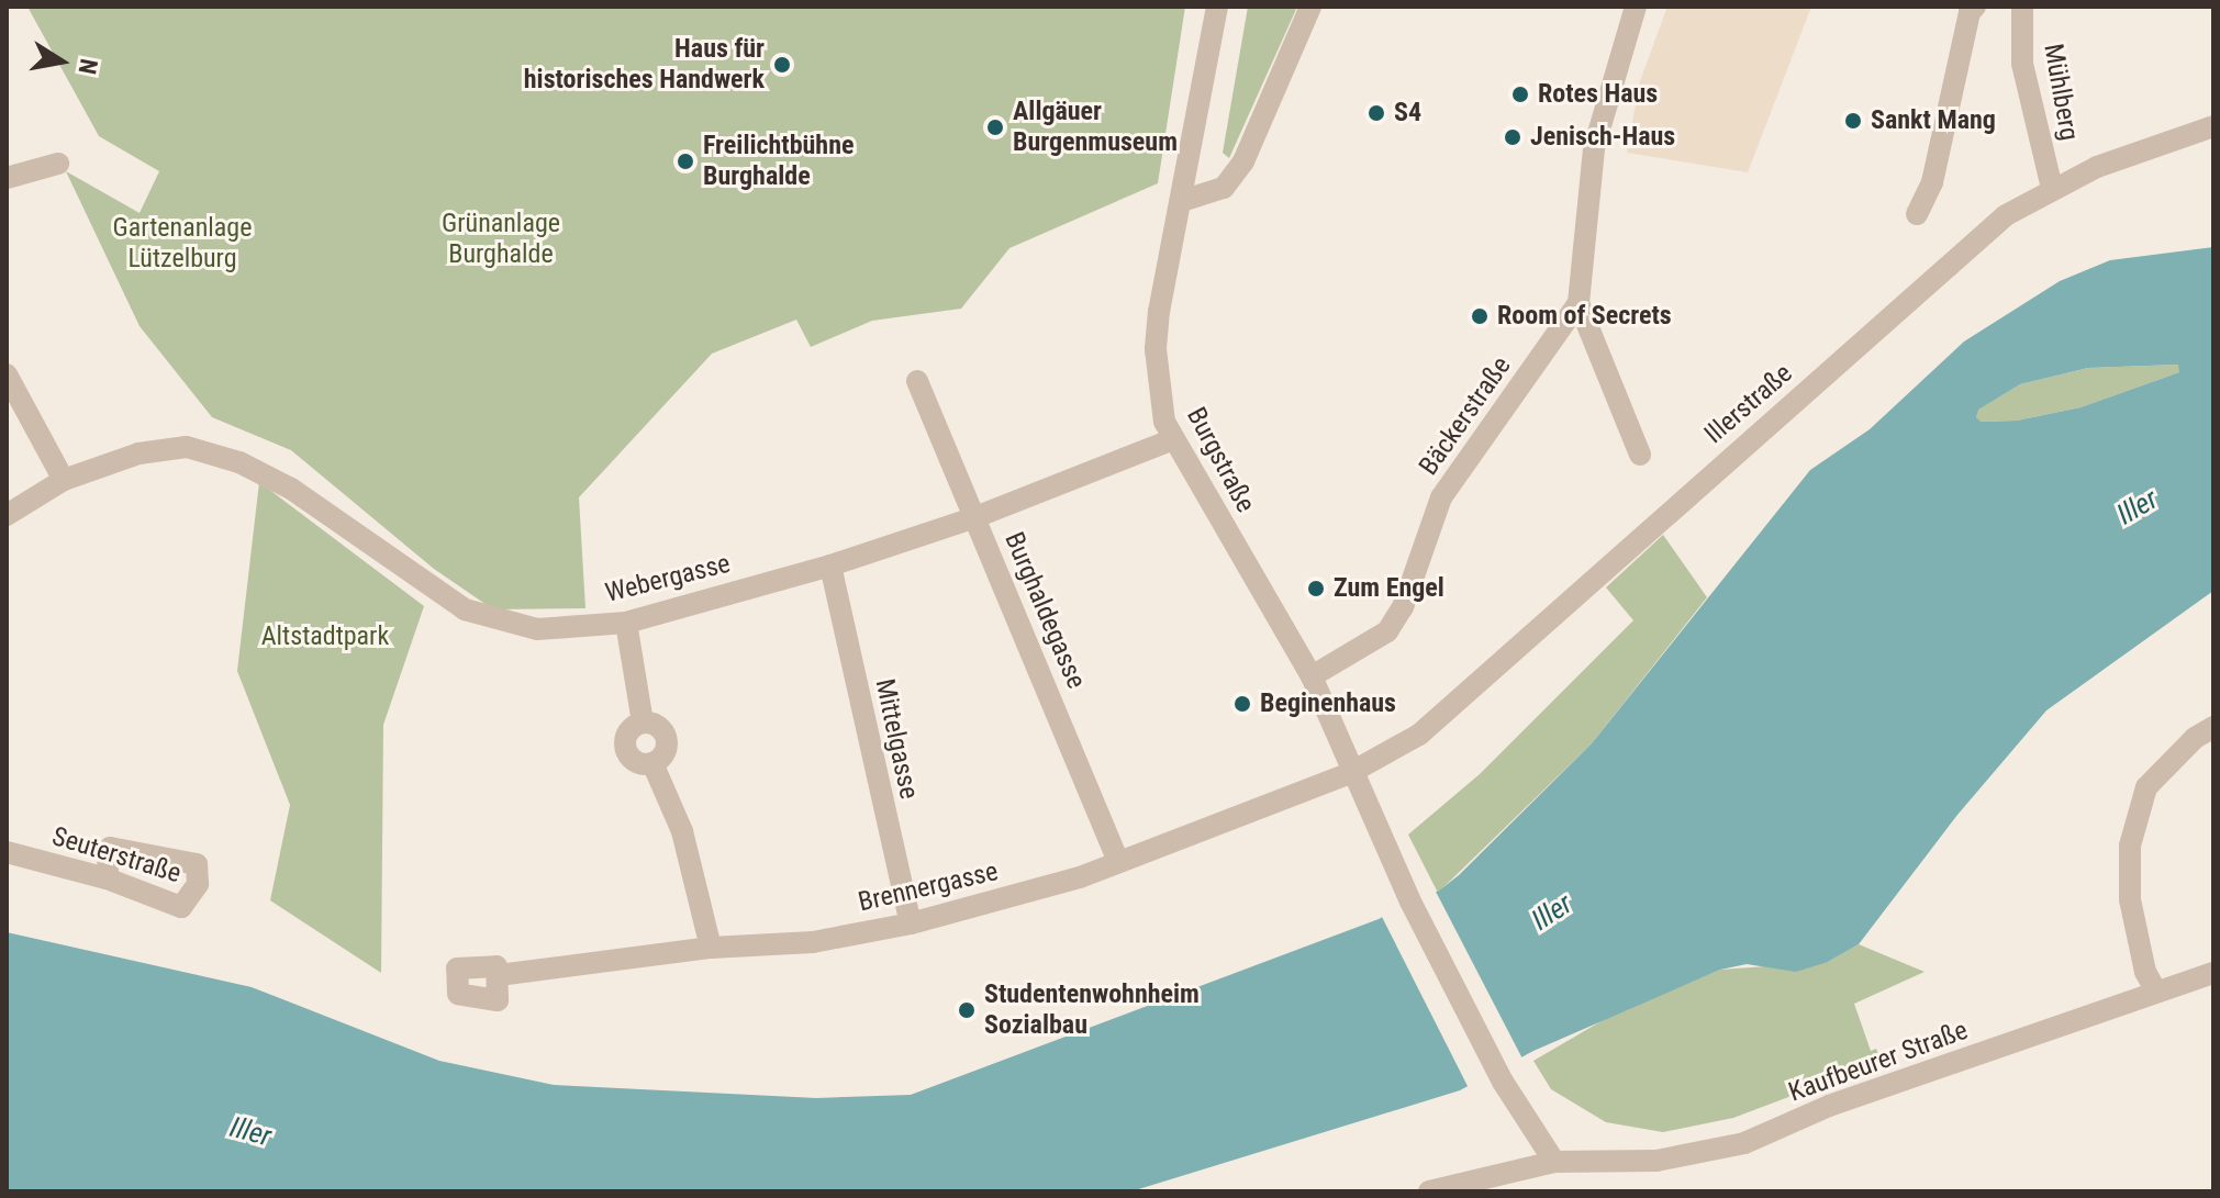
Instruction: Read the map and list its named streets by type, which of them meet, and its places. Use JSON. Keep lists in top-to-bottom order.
{
  "streets": {
    "street": [
      "Mühlberg",
      "Illerstraße",
      "Bäckerstraße",
      "Burgstraße",
      "Webergasse",
      "Burghaldegasse",
      "Mittelgasse",
      "Seuterstraße",
      "Brennergasse",
      "Kaufbeurer Straße"
    ]
  },
  "crossings": [
    ["Mühlberg", "Illerstraße"],
    ["Illerstraße", "Burgstraße"],
    ["Illerstraße", "Brennergasse"],
    ["Bäckerstraße", "Burgstraße"],
    ["Burgstraße", "Webergasse"],
    ["Burgstraße", "Brennergasse"],
    ["Burgstraße", "Kaufbeurer Straße"],
    ["Webergasse", "Burghaldegasse"],
    ["Webergasse", "Mittelgasse"],
    ["Burghaldegasse", "Brennergasse"],
    ["Mittelgasse", "Brennergasse"]
  ],
  "water": ["Iller"],
  "parks": ["Grünanlage Burghalde", "Gartenanlage Lützelburg", "Altstadtpark"],
  "places": [
    "Haus für historisches Handwerk",
    "Rotes Haus",
    "S4",
    "Sankt Mang",
    "Allgäuer Burgenmuseum",
    "Jenisch-Haus",
    "Freilichtbühne Burghalde",
    "Room of Secrets",
    "Zum Engel",
    "Beginenhaus",
    "Studentenwohnheim Sozialbau"
  ],
  "north": "right"
}
